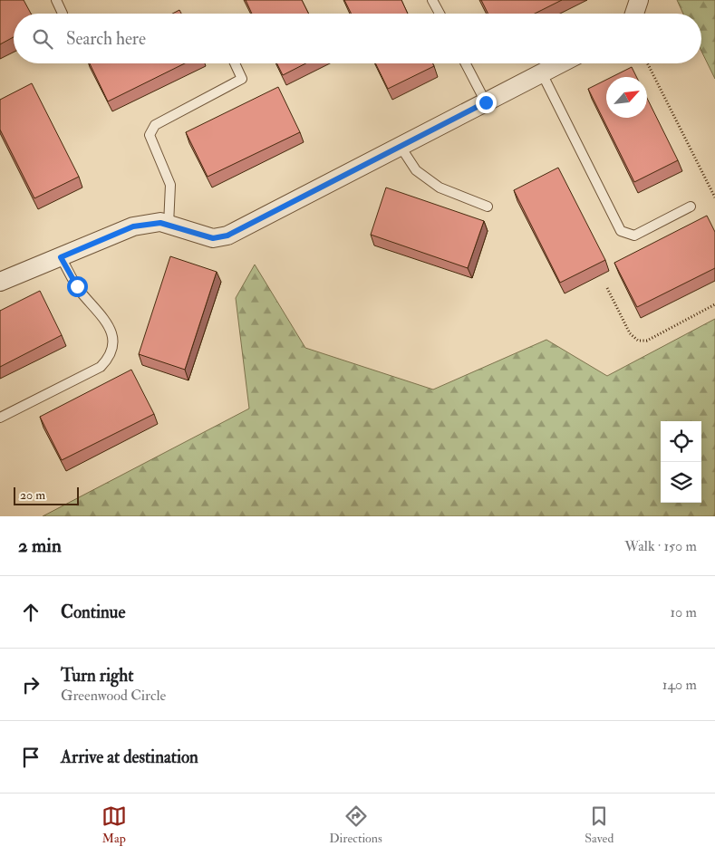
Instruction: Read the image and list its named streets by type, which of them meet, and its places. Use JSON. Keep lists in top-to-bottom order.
{
  "scale_bar": "20 m",
  "north": "top right",
  "page": {
    "search": "Search here",
    "scale": "20 m",
    "heading": ["2 min", "Walk · 150 m"],
    "list": [
      ["Continue", "10 m"],
      ["Turn right", "Greenwood Circle", "140 m"],
      "Arrive at destination"
    ],
    "nav": ["Map", "Directions", "Saved"]
  }
}
